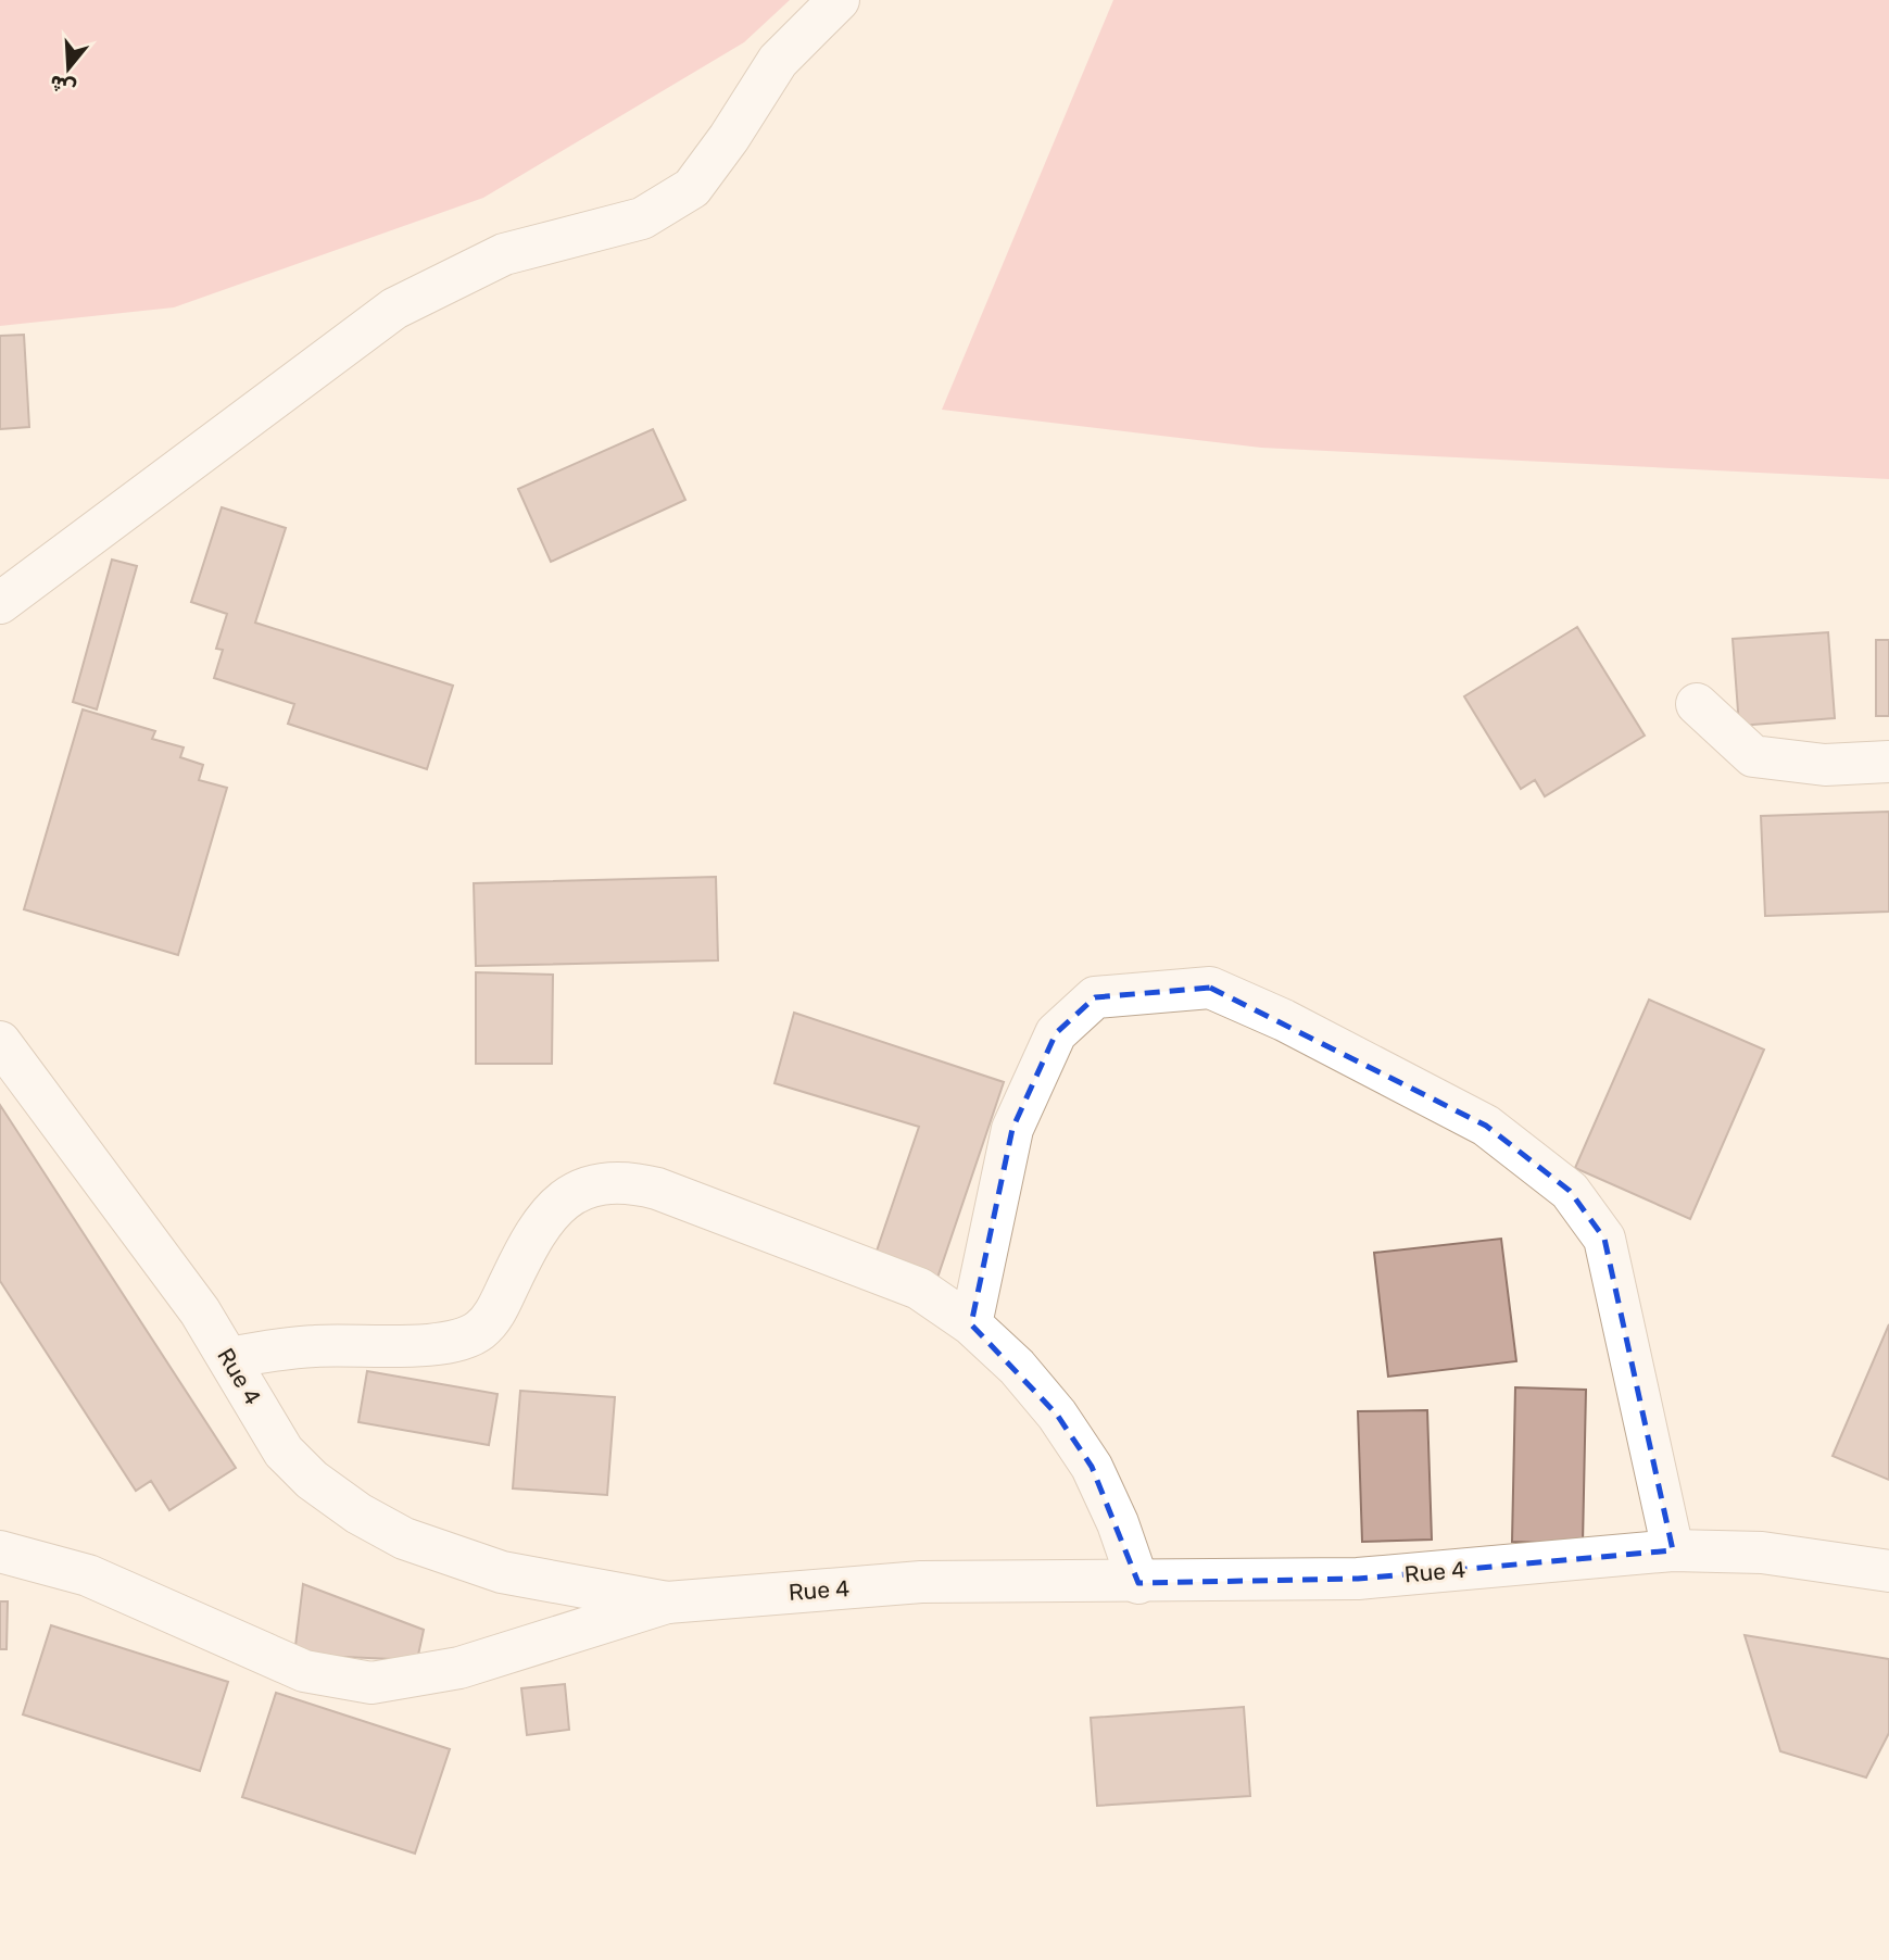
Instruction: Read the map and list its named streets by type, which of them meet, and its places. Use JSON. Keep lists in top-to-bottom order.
{
  "streets": {
    "street": ["Rue 4"]
  },
  "north": "bottom"
}
